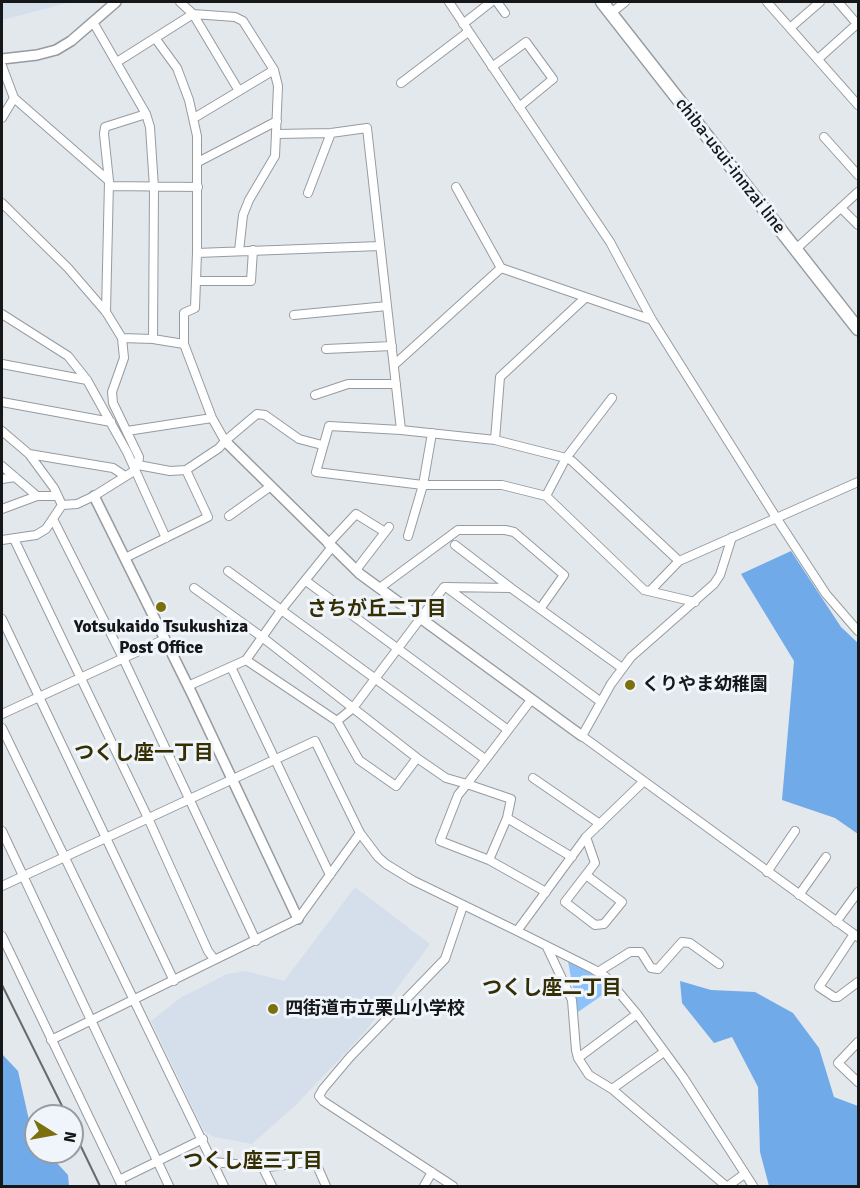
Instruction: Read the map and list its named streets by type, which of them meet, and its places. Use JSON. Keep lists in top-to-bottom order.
{
  "streets": {
    "main road": ["chiba-usui-innzai line"]
  },
  "districts": [
    "さちが丘二丁目",
    "つくし座一丁目",
    "つくし座二丁目",
    "つくし座三丁目"
  ],
  "places": ["Yotsukaido Tsukushiza Post Office", "くりやま幼稚園", "四街道市立栗山小学校"],
  "north": "right"
}
